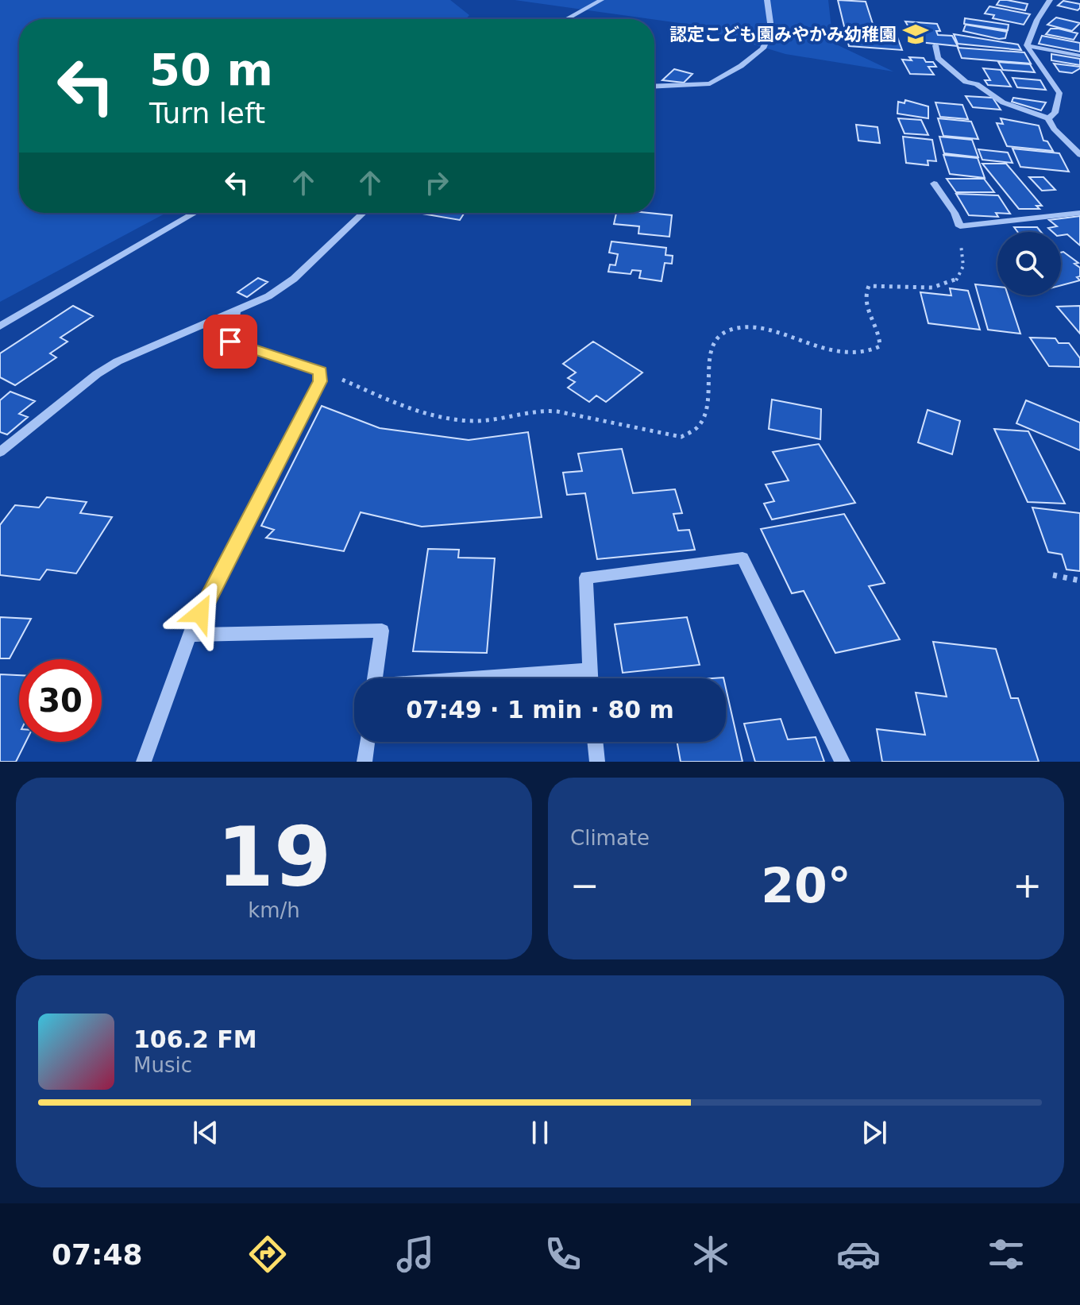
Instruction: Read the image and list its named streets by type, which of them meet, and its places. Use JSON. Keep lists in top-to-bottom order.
{
  "places": {
    "school or university": ["認定こども園みやかみ幼稚園"]
  },
  "page": {
    "turn": ["50 m", "Turn left"],
    "limit": "30",
    "trip": "07:49 · 1 min · 80 m",
    "tile": [
      ["19", "km/h"],
      "Climate"
    ],
    "heat": ["−", "20°", "+"],
    "song": ["106.2 FM", "Music"],
    "tabs": "07:48"
  }
}
